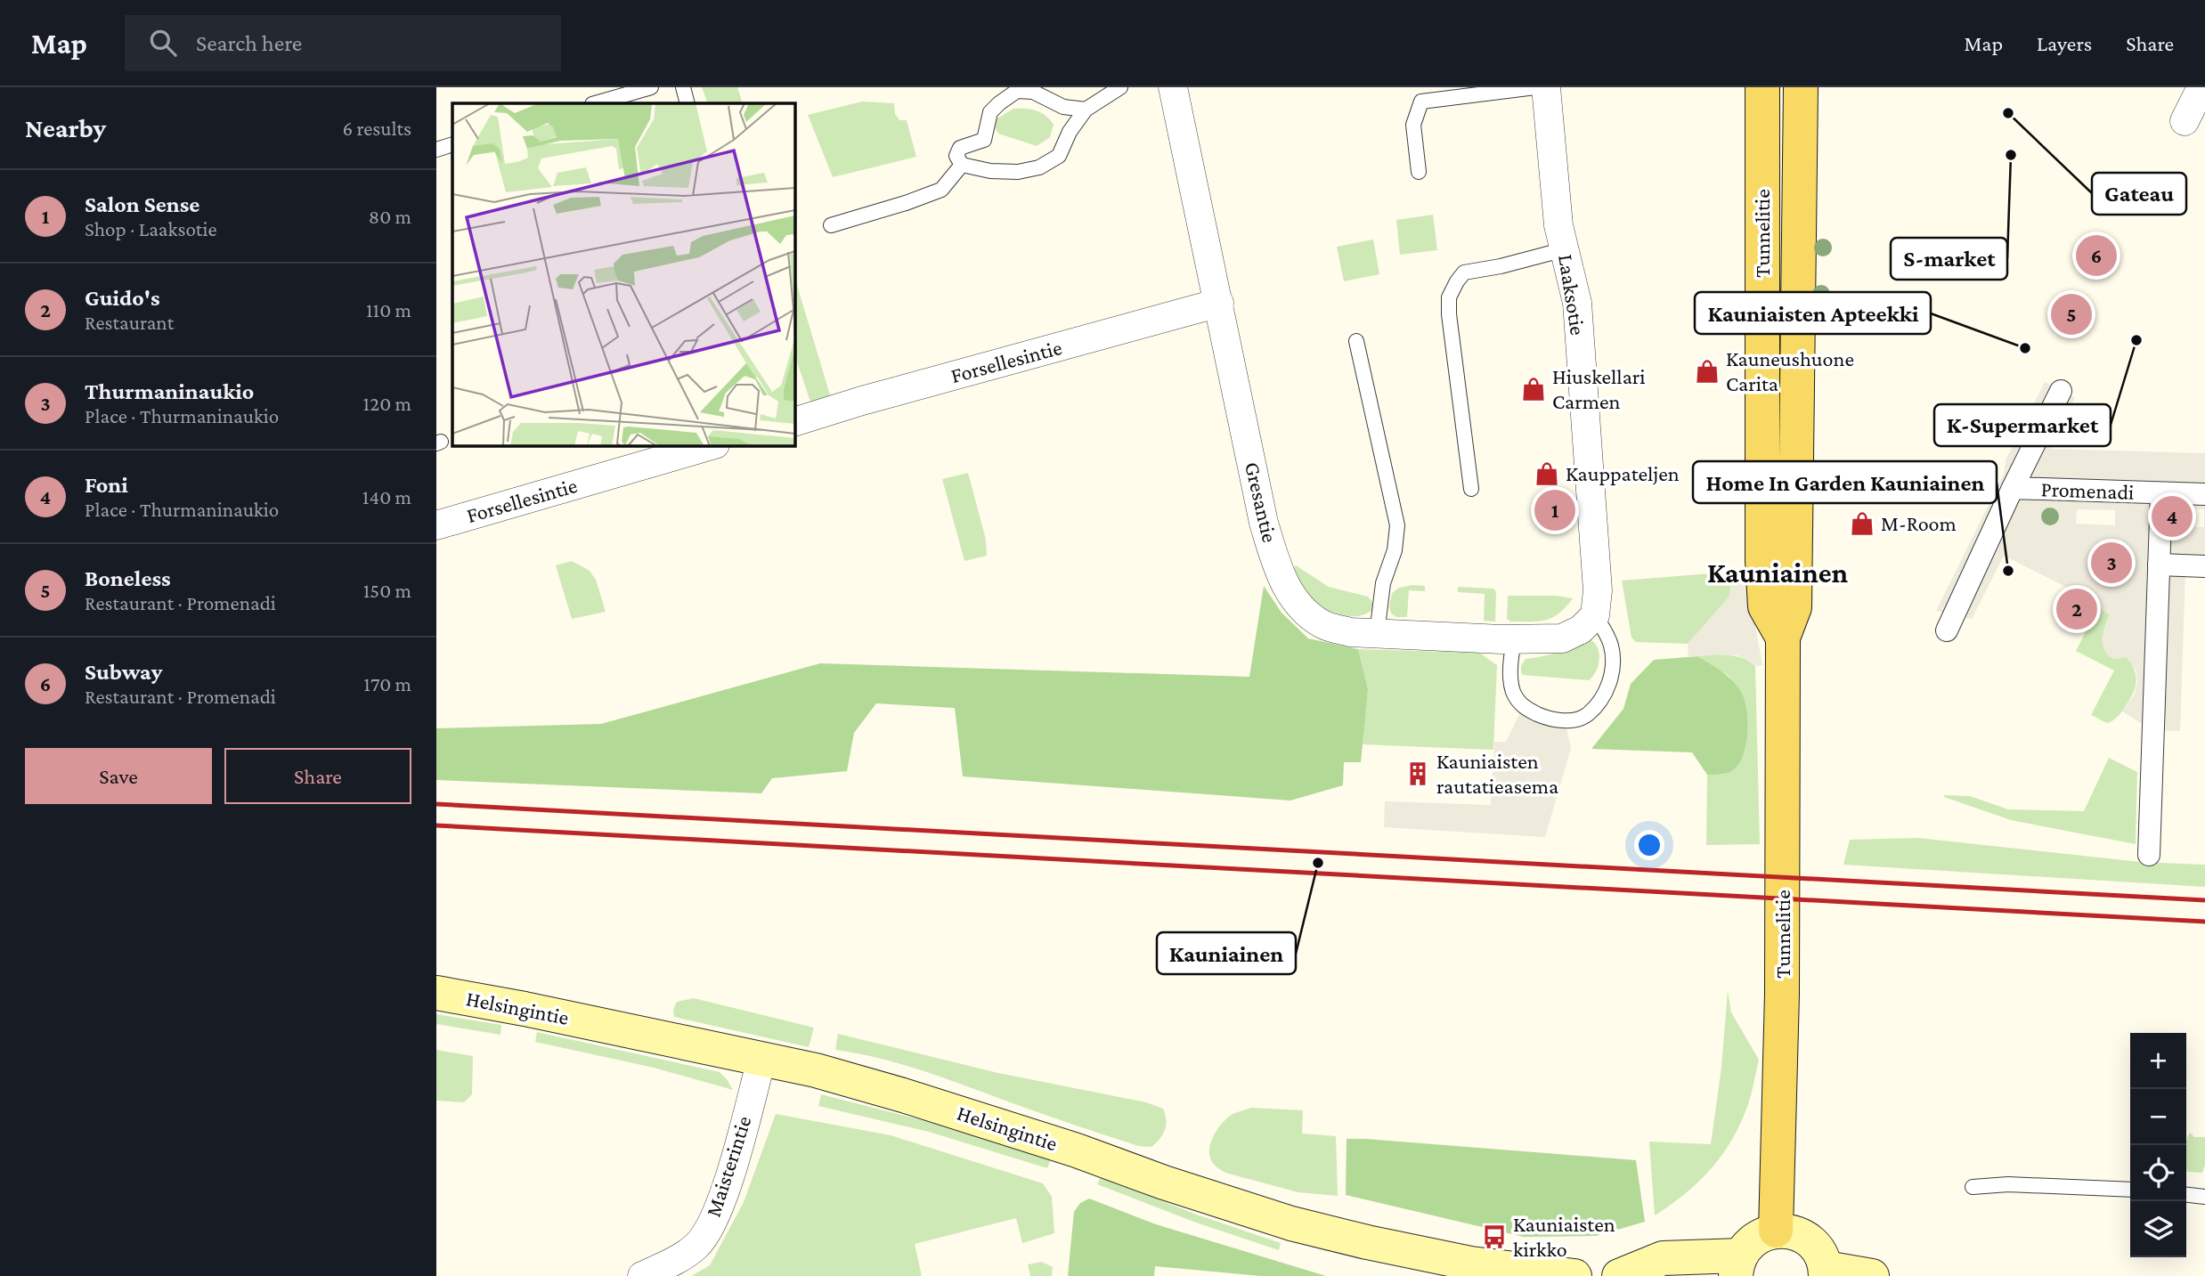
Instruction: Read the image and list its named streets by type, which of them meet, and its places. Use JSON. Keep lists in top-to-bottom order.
{
  "streets": {
    "main road": ["Tunnelitie", "Helsingintie"],
    "street": [
      "Laaksotie",
      "Forsellesintie",
      "Promenadi",
      "Gresantie",
      "Maisterintie"
    ]
  },
  "crossings": [
    ["Laaksotie", "Gresantie"],
    ["Forsellesintie", "Gresantie"],
    ["Helsingintie", "Maisterintie"]
  ],
  "districts": ["Kauniainen"],
  "places": {
    "other": [
      "Gateau",
      "S-market",
      "K-Supermarket",
      "Kauniaisten Apteekki",
      "Home In Garden Kauniainen",
      "Kauniainen"
    ],
    "shop": [
      "Kauneushuone Carita",
      "Hiuskellari Carmen",
      "Kauppateljen",
      "M-Room"
    ],
    "building": ["Kauniaisten rautatieasema"],
    "bus stop": ["Kauniaisten kirkko"]
  },
  "page": {
    "header": "Map",
    "search": "Search here",
    "nav": ["Map", "Layers", "Share"],
    "heading": ["Nearby", "6 results"],
    "list": [
      {
        "mark": "1",
        "name": "Salon Sense",
        "note": "Shop · Laaksotie",
        "value": "80 m"
      },
      {
        "mark": "2",
        "name": "Guido's",
        "note": "Restaurant",
        "value": "110 m"
      },
      {
        "mark": "3",
        "name": "Thurmaninaukio",
        "note": "Place · Thurmaninaukio",
        "value": "120 m"
      },
      {
        "mark": "4",
        "name": "Foni",
        "note": "Place · Thurmaninaukio",
        "value": "140 m"
      },
      {
        "mark": "5",
        "name": "Boneless",
        "note": "Restaurant · Promenadi",
        "value": "150 m"
      },
      {
        "mark": "6",
        "name": "Subway",
        "note": "Restaurant · Promenadi",
        "value": "170 m"
      }
    ],
    "pins": [
      "6",
      "5",
      "1",
      "4",
      "3",
      "2"
    ],
    "buttons": ["Save", "Share"],
    "map_buttons": ["+", "−"]
  }
}
